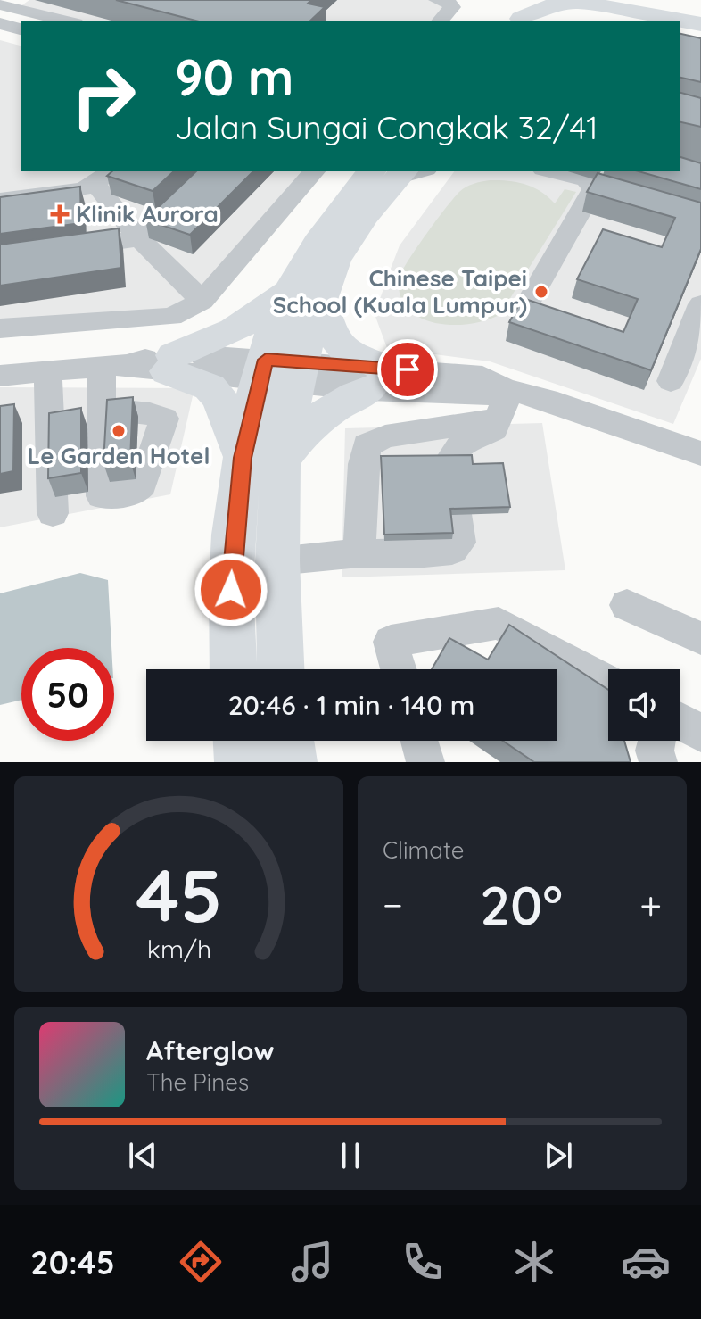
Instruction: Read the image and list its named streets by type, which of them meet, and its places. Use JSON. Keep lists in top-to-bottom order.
{
  "places": {
    "health": ["Klinik Aurora"],
    "other": ["Chinese Taipei School (Kuala Lumpur)", "Le Garden Hotel"]
  },
  "page": {
    "turn": ["90 m", "Jalan Sungai Congkak 32/41"],
    "limit": "50",
    "trip": "20:46 · 1 min · 140 m",
    "tile": "Climate",
    "heat": ["−", "20°", "+"],
    "song": ["Afterglow", "The Pines"],
    "tabs": "20:45",
    "gauge": ["45", "km/h"]
  }
}
